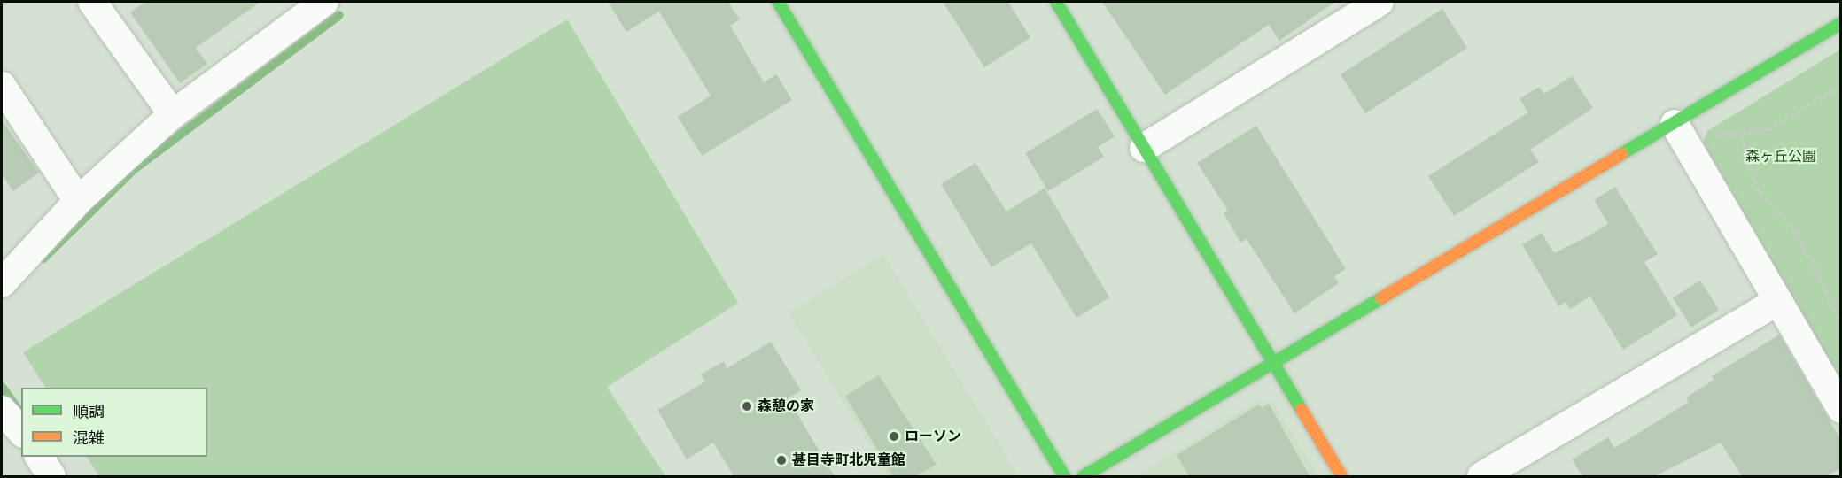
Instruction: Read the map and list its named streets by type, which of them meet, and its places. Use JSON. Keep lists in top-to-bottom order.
{
  "parks": ["森ヶ丘公園"],
  "places": ["森憩の家", "ローソン", "甚目寺町北児童館"],
  "legend": ["順調", "混雑"]
}
